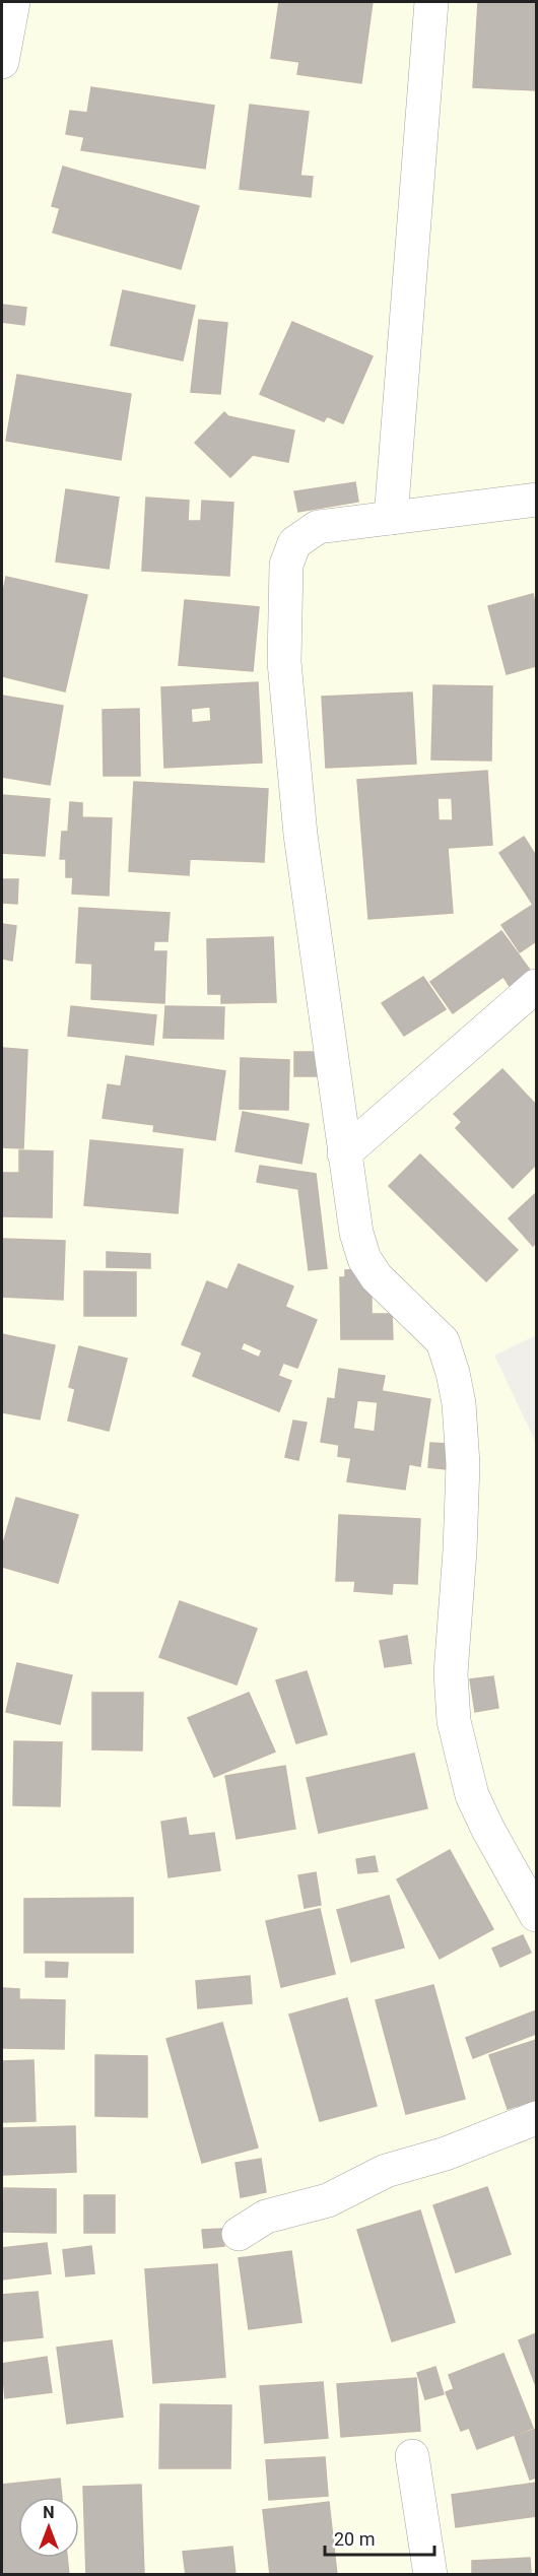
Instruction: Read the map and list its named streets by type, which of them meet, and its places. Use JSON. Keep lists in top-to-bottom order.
{
  "scale_bar": "20 m",
  "north": "top"
}
